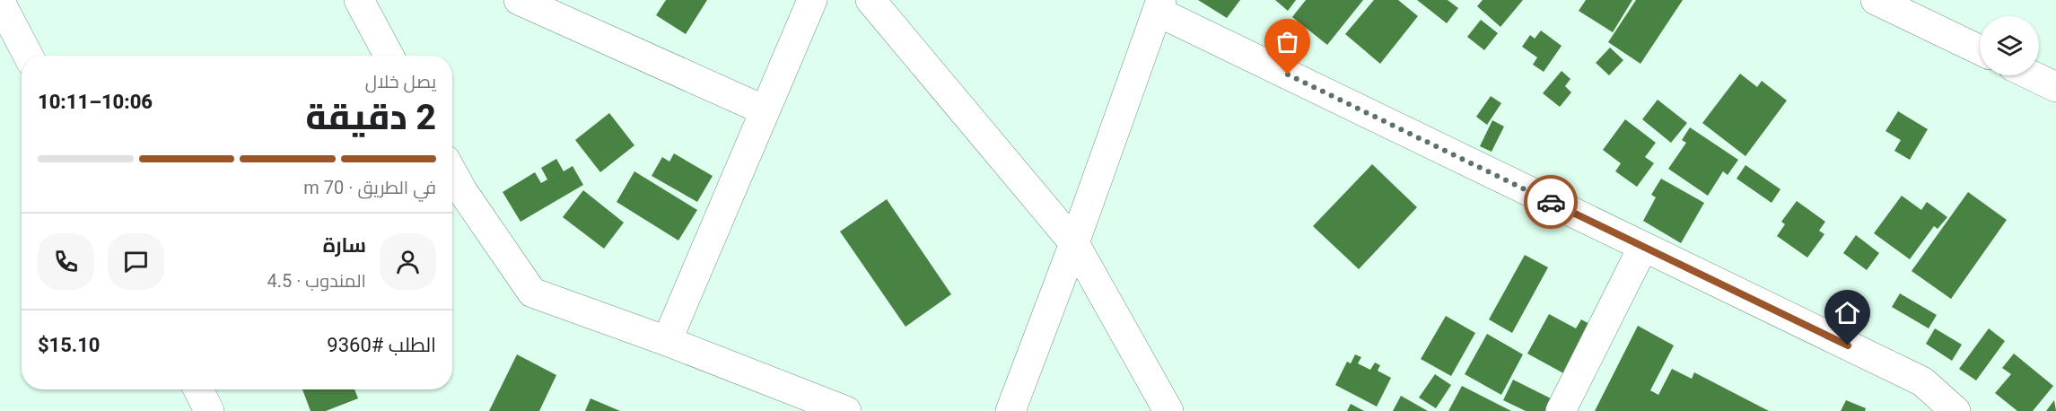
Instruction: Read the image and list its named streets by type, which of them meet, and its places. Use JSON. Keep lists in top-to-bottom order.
{
  "page": {
    "heading": ["2 دقيقة", "يصل خلال", "10:06–10:11"],
    "panel": [
      "سارة",
      "المندوب · 4.5",
      "الطلب #9360",
      "$15.10"
    ],
    "bar": "في الطريق · 70 m"
  }
}
